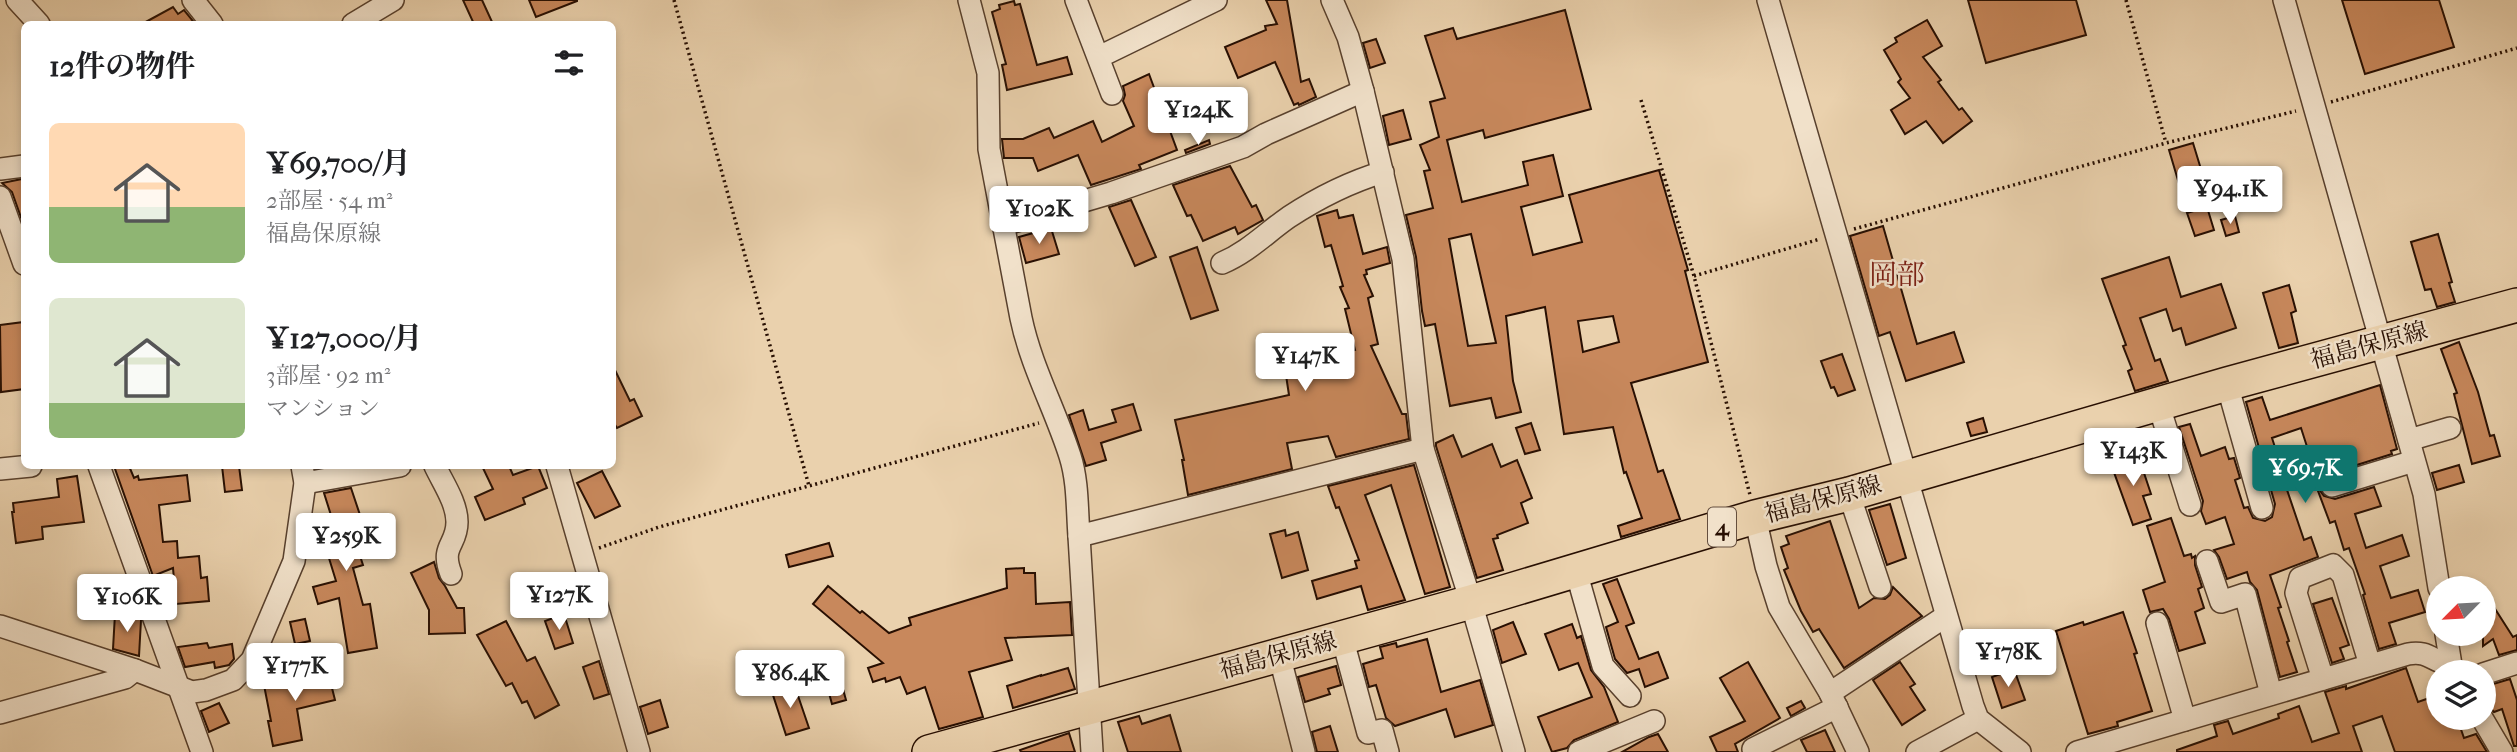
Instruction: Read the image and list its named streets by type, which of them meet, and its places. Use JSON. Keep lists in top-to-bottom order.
{
  "streets": {
    "main road": ["福島保原線", "4"]
  },
  "districts": ["岡部"],
  "north": "bottom left",
  "page": {
    "heading": "12件の物件",
    "price": [
      "¥124K",
      "¥94.1K",
      "¥102K",
      "¥147K",
      "¥143K",
      "¥69.7K",
      "¥259K",
      "¥127K",
      "¥106K",
      "¥178K",
      "¥177K",
      "¥86.4K"
    ],
    "list": [
      {
        "name": "¥69,700/月",
        "note": "2部屋 · 54 m² · 福島保原線"
      },
      {
        "name": "¥127,000/月",
        "note": "3部屋 · 92 m² · マンション"
      }
    ]
  }
}
